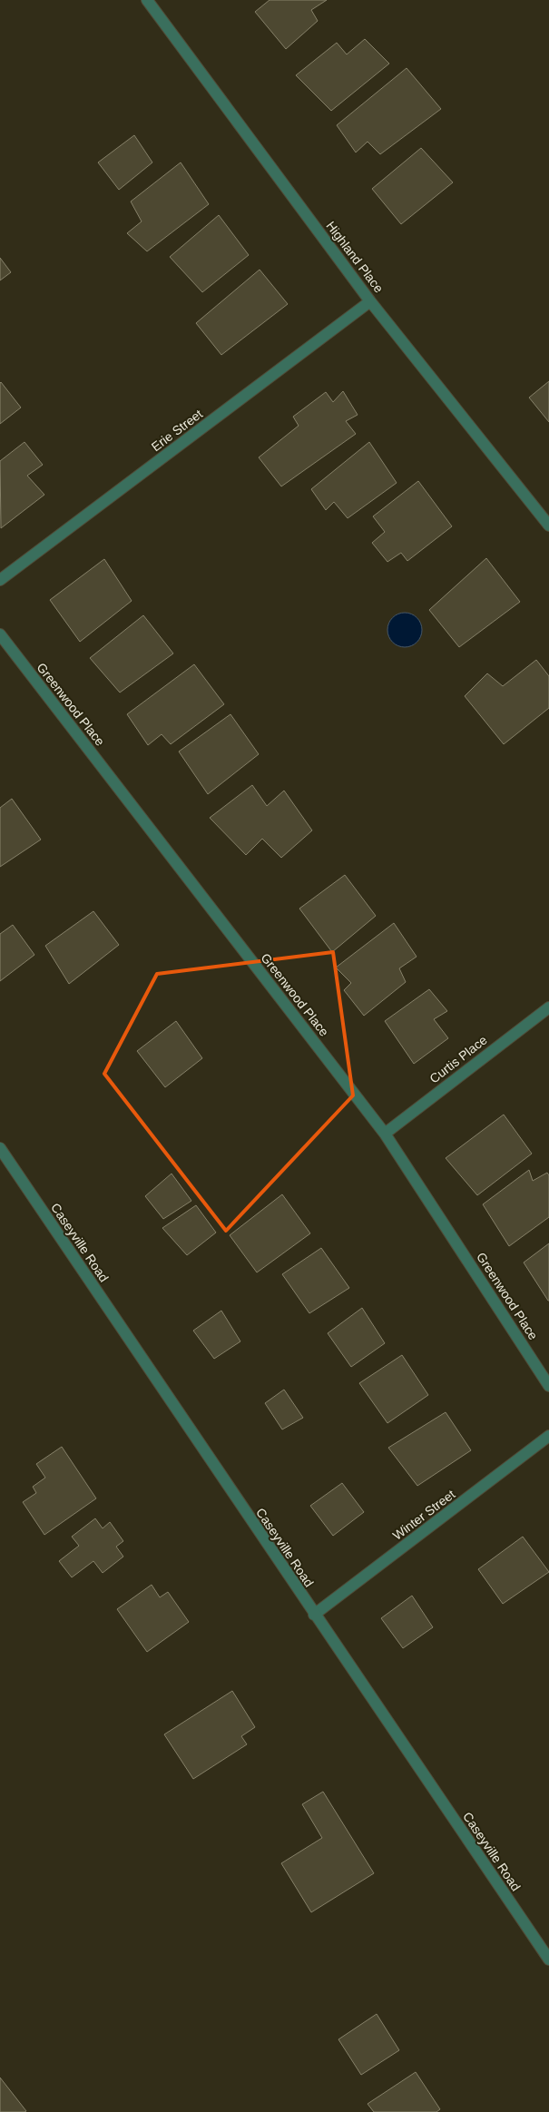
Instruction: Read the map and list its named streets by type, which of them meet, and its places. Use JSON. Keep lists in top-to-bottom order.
{
  "streets": {
    "street": [
      "Highland Place",
      "Erie Street",
      "Greenwood Place",
      "Curtis Place",
      "Caseyville Road",
      "Winter Street"
    ]
  },
  "crossings": [
    ["Highland Place", "Erie Street"],
    ["Greenwood Place", "Curtis Place"],
    ["Caseyville Road", "Winter Street"]
  ]
}
